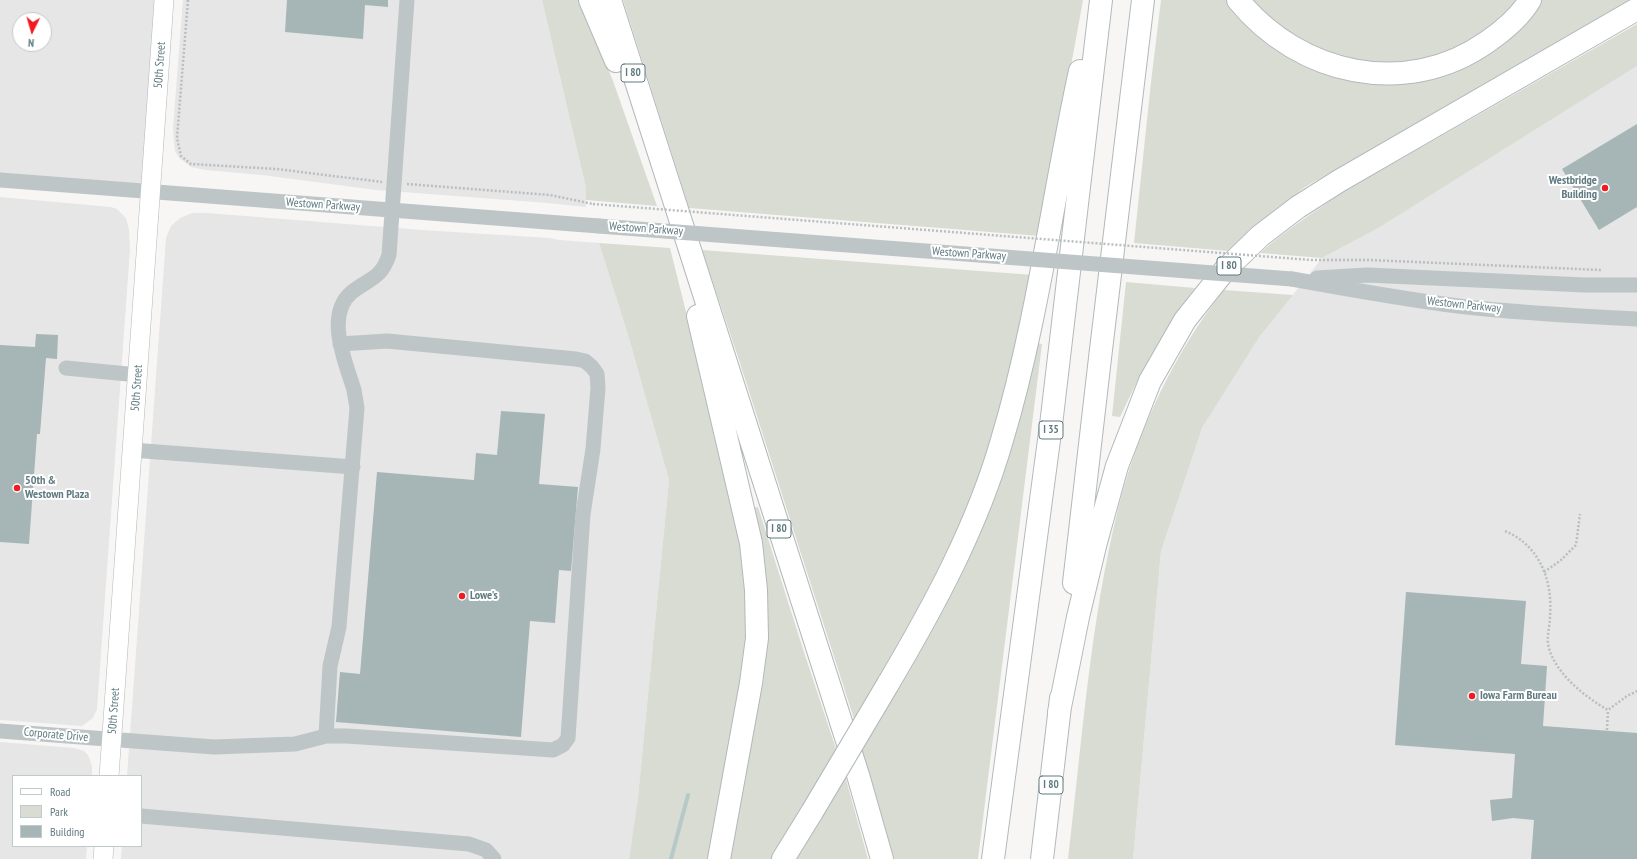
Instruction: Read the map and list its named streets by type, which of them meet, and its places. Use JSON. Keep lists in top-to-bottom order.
{
  "streets": {
    "highway": ["I 80", "I 35"],
    "main road": ["50th Street"],
    "street": ["Westown Parkway", "Corporate Drive"]
  },
  "crossings": [
    ["50th Street", "Westown Parkway"],
    ["50th Street", "Corporate Drive"]
  ],
  "places": [
    "Westbridge Building",
    "50th & Westown Plaza",
    "Lowe's",
    "Iowa Farm Bureau"
  ],
  "legend": ["Road", "Park", "Building"],
  "north": "bottom"
}
